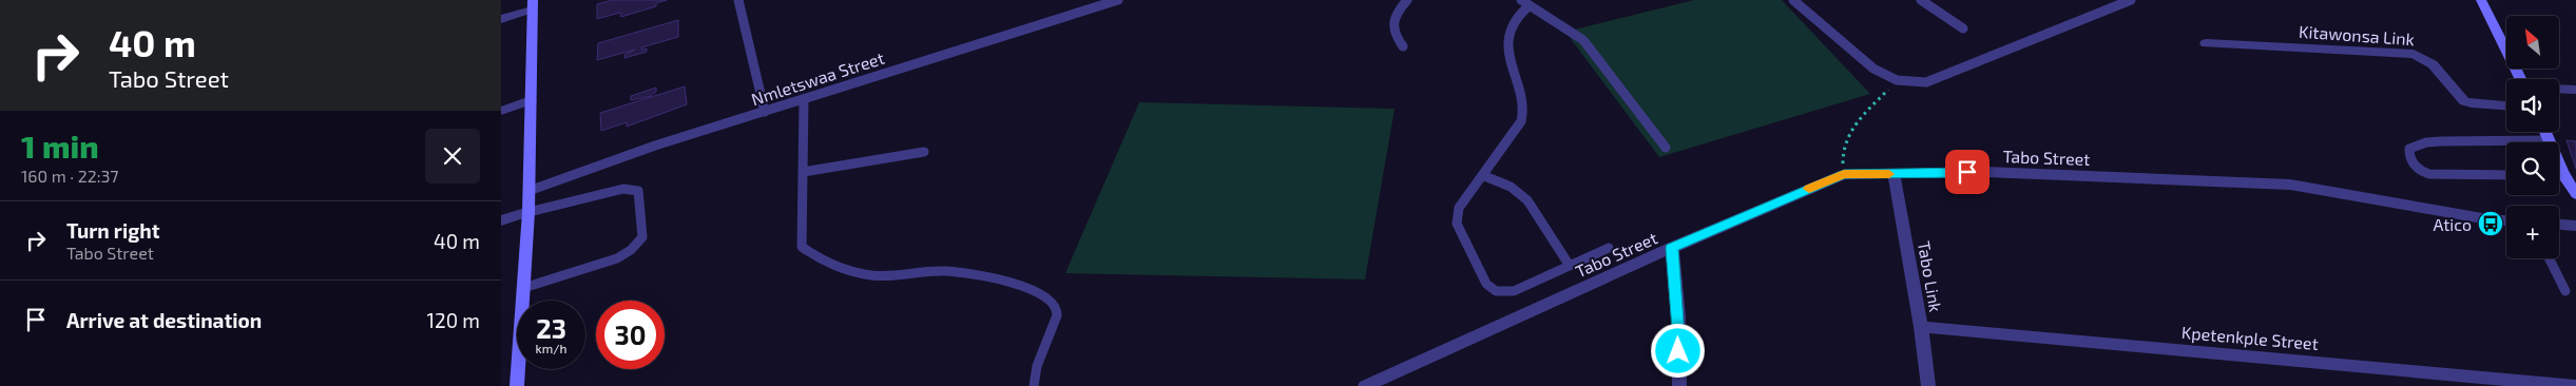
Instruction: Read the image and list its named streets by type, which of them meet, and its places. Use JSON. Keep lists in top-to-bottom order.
{
  "streets": {
    "street": [
      "Kitawonsa Link",
      "Tabo Street",
      "Tabo Link",
      "Kpetenkple Street"
    ],
    "lane": ["Nmletswaa Street"]
  },
  "crossings": [
    ["Tabo Street", "Tabo Link"],
    ["Tabo Link", "Kpetenkple Street"]
  ],
  "places": {
    "bus stop": ["Atico"]
  },
  "north": "top left",
  "page": {
    "turn": ["40 m", "Tabo Street"],
    "map_buttons": "+",
    "heading": ["1 min", "160 m · 22:37"],
    "list": [
      {
        "name": "Turn right",
        "note": "Tabo Street",
        "value": "40 m"
      },
      {
        "name": "Arrive at destination",
        "value": "120 m"
      }
    ],
    "speed": "23 km/h",
    "limit": "30"
  }
}
